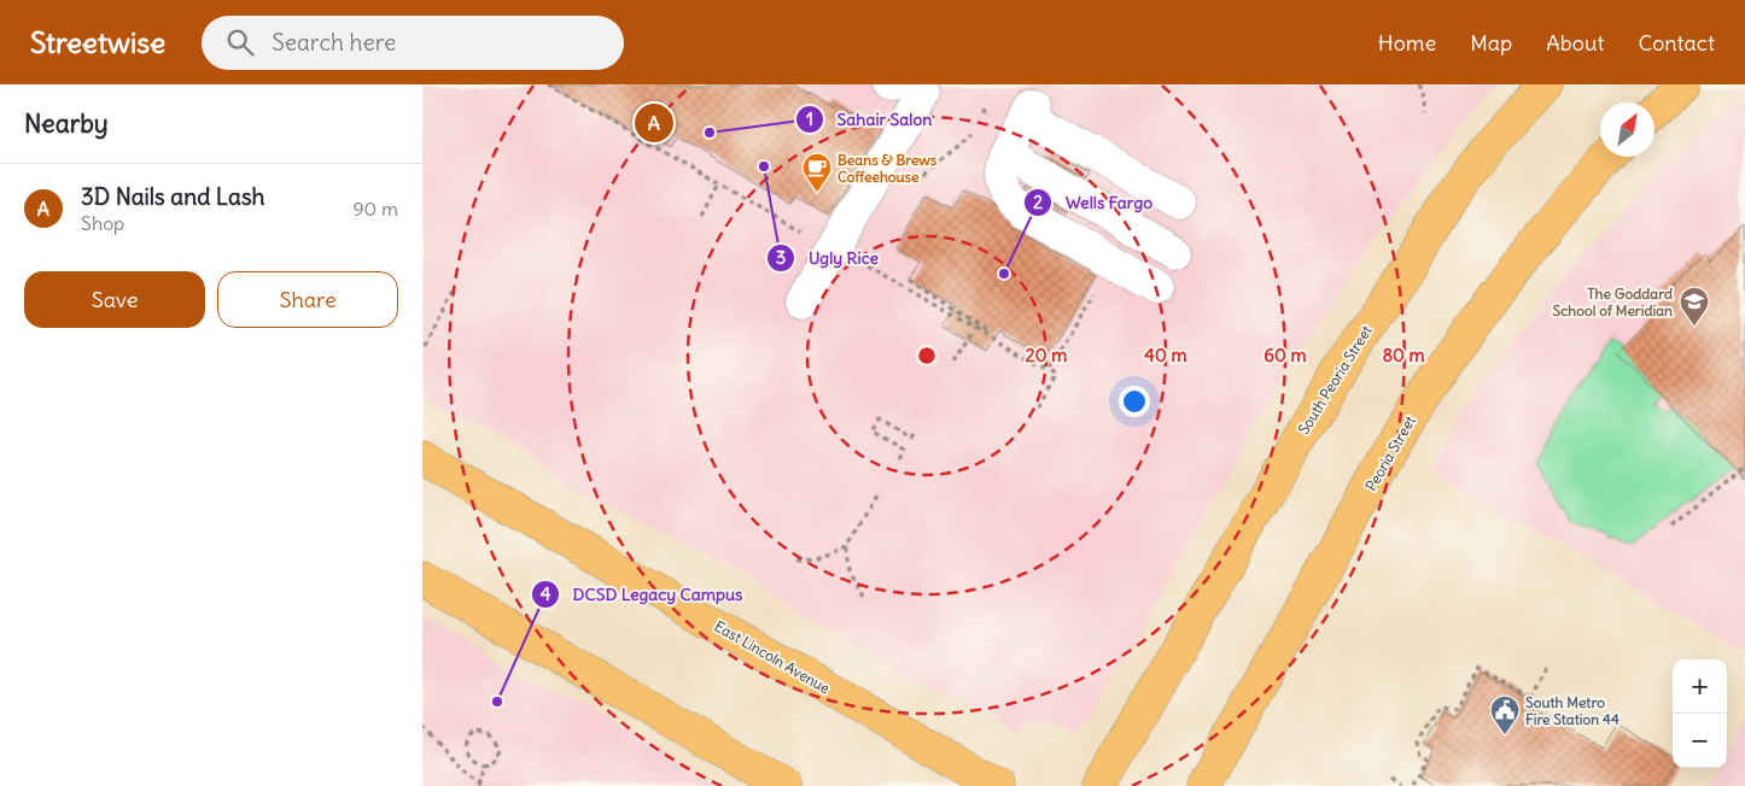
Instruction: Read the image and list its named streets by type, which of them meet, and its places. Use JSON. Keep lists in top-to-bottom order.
{
  "streets": {
    "main road": ["South Peoria Street", "Peoria Street", "East Lincoln Avenue"]
  },
  "places": {
    "other": [
      "Sahair Salon",
      "Ugly Rice",
      "Wells Fargo",
      "DCSD Legacy Campus"
    ],
    "cafe": ["Beans & Brews Coffeehouse"],
    "school or university": ["The Goddard School of Meridian"],
    "public building": ["South Metro Fire Station 44"]
  },
  "north": "top right",
  "page": {
    "header": "Streetwise",
    "search": "Search here",
    "nav": [
      "Home",
      "Map",
      "About",
      "Contact"
    ],
    "heading": "Nearby",
    "pins": "A",
    "list": [
      {
        "mark": "A",
        "name": "3D Nails and Lash",
        "note": "Shop",
        "value": "90 m"
      }
    ],
    "buttons": ["Save", "Share"],
    "map_buttons": ["+", "−"]
  },
  "rings": [
    "20 m",
    "40 m",
    "60 m",
    "80 m"
  ]
}
